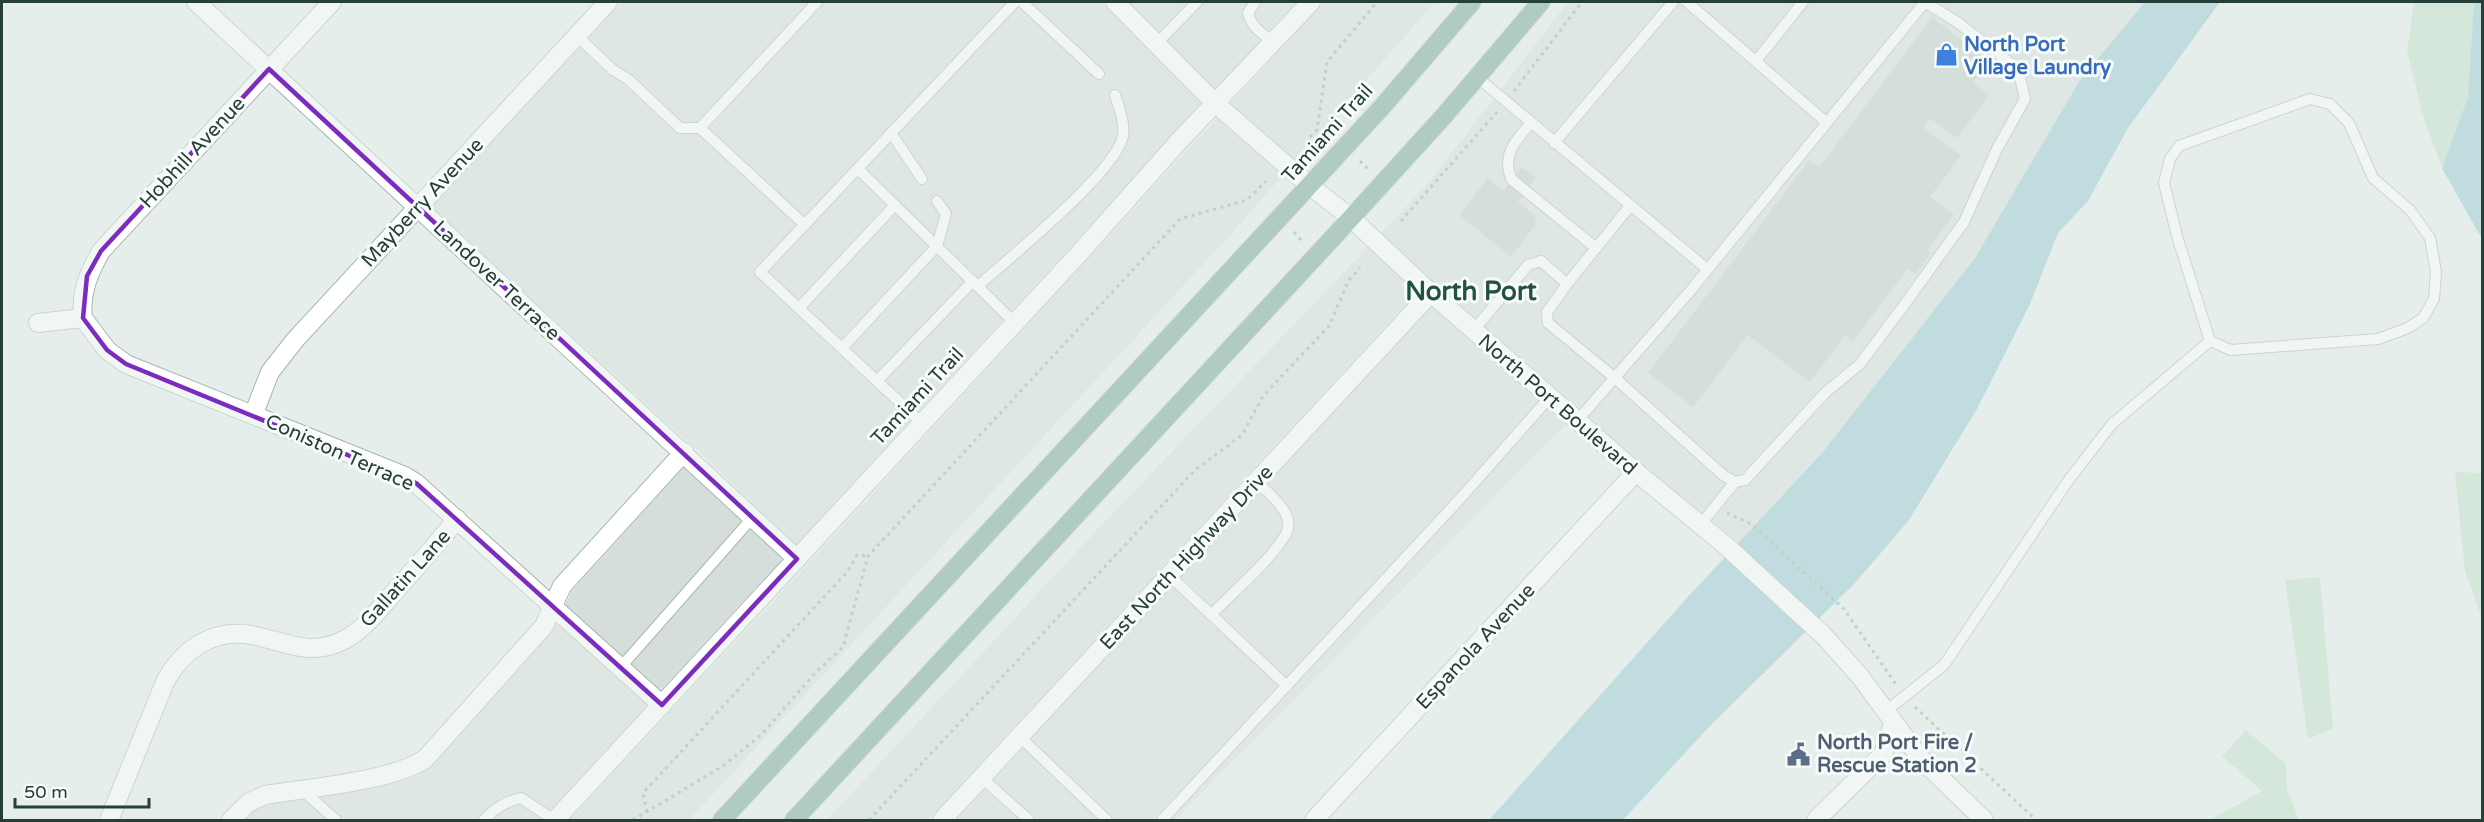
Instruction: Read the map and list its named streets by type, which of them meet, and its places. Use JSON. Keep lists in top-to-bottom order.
{
  "streets": {
    "main road": ["Tamiami Trail"],
    "street": [
      "Hobhill Avenue",
      "Mayberry Avenue",
      "Landover Terrace",
      "North Port Boulevard",
      "Coniston Terrace",
      "East North Highway Drive",
      "Gallatin Lane",
      "Espanola Avenue"
    ]
  },
  "crossings": [
    ["Tamiami Trail", "Landover Terrace"],
    ["Tamiami Trail", "North Port Boulevard"],
    ["Tamiami Trail", "Coniston Terrace"],
    ["Hobhill Avenue", "Landover Terrace"],
    ["Hobhill Avenue", "Coniston Terrace"],
    ["Mayberry Avenue", "Landover Terrace"],
    ["Mayberry Avenue", "Coniston Terrace"],
    ["North Port Boulevard", "East North Highway Drive"],
    ["North Port Boulevard", "Espanola Avenue"],
    ["Coniston Terrace", "Gallatin Lane"]
  ],
  "districts": ["North Port"],
  "places": {
    "shop": ["North Port Village Laundry"],
    "public building": ["North Port Fire / Rescue Station 2"]
  },
  "scale_bar": "50 m"
}
